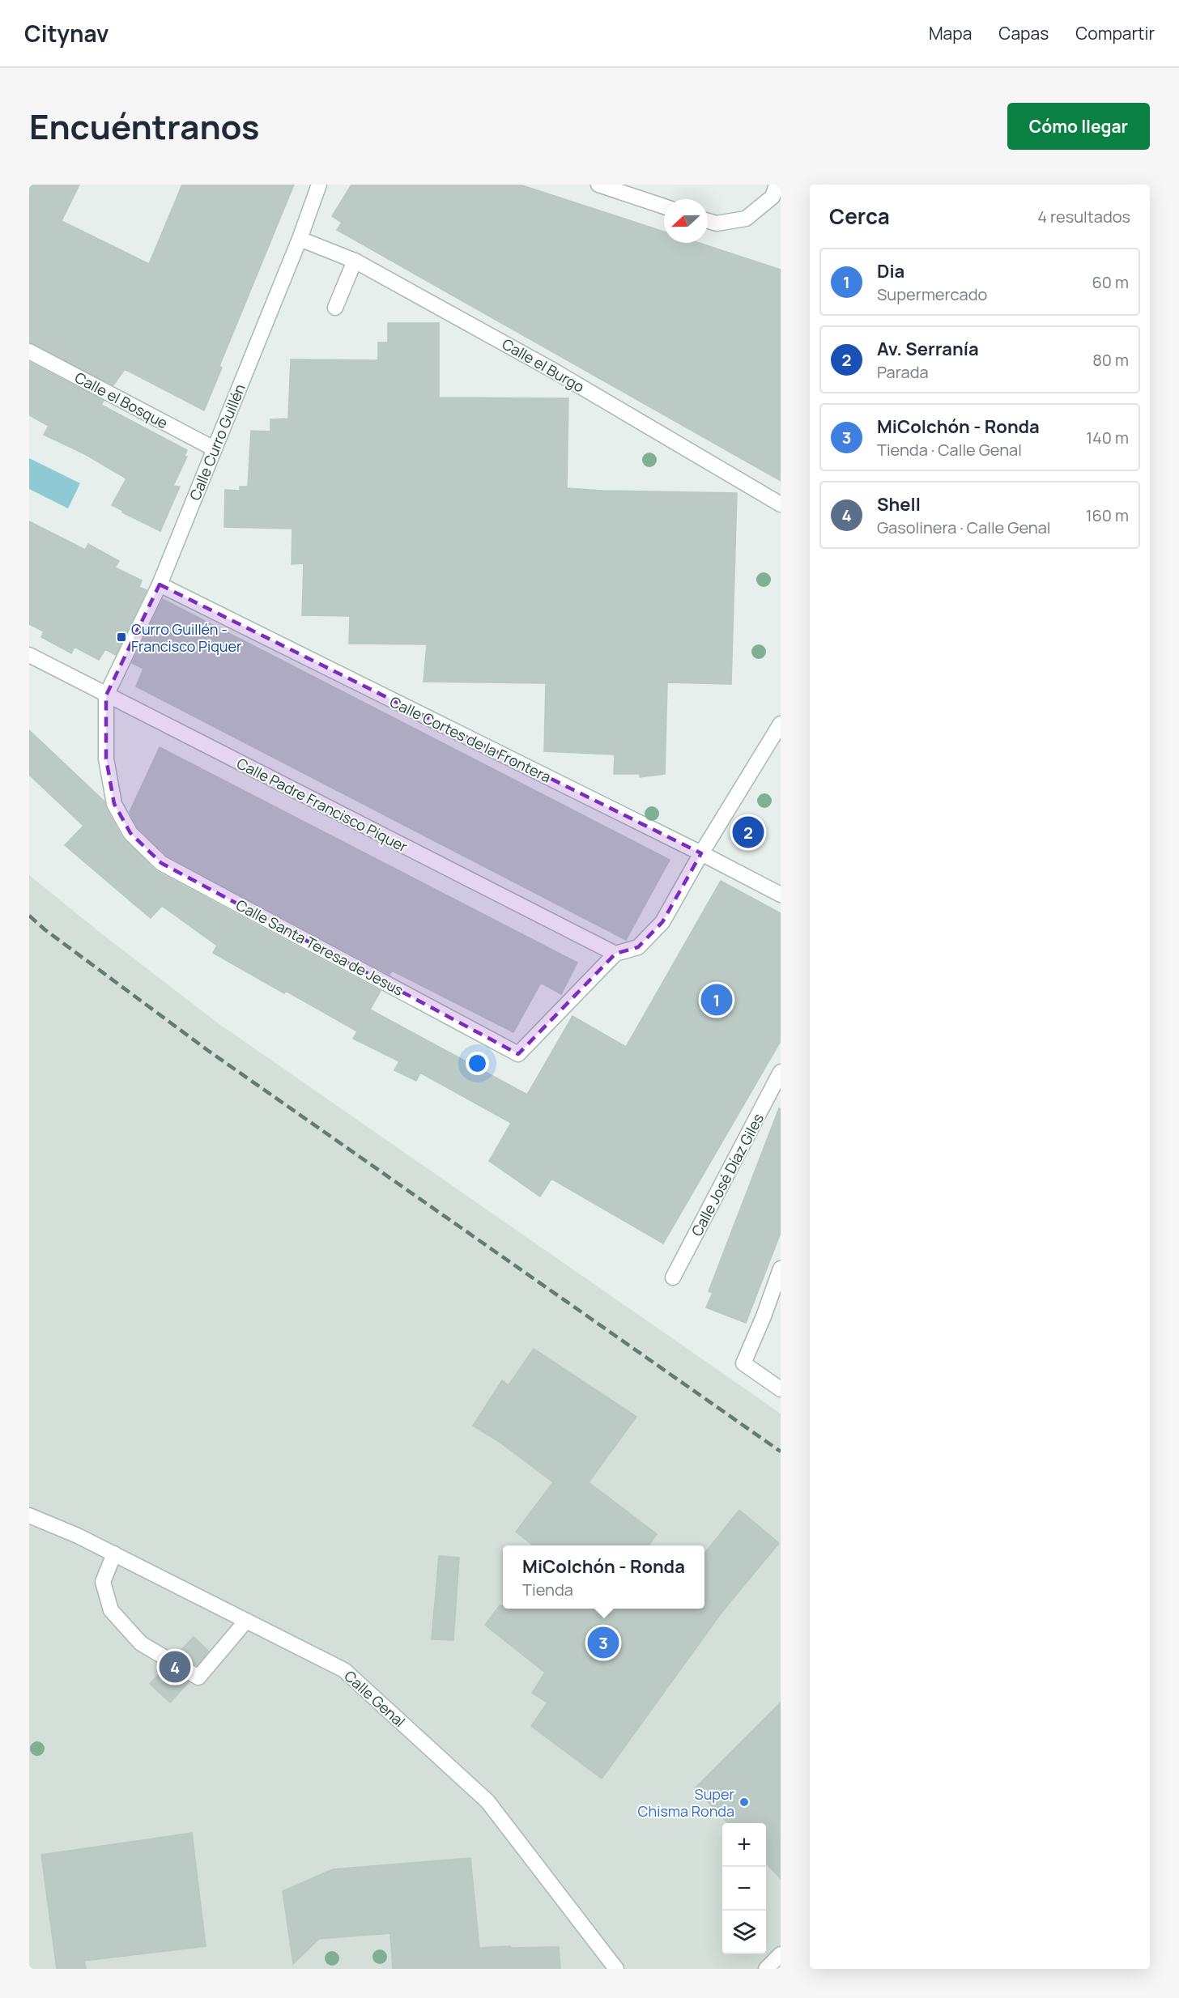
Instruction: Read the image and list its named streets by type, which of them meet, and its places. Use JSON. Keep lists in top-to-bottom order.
{
  "streets": {
    "street": [
      "Calle el Burgo",
      "Calle el Bosque",
      "Calle Curro Guillén",
      "Calle Cortes de la Frontera",
      "Calle Padre Francisco Piquer",
      "Calle Santa Teresa de Jesus",
      "Calle José Díaz Giles",
      "Calle Genal"
    ]
  },
  "crossings": [
    ["Calle el Burgo", "Calle Curro Guillén"],
    ["Calle el Bosque", "Calle Curro Guillén"],
    ["Calle Curro Guillén", "Calle Cortes de la Frontera"],
    ["Calle Curro Guillén", "Calle Padre Francisco Piquer"],
    ["Calle Curro Guillén", "Calle Santa Teresa de Jesus"],
    ["Calle Padre Francisco Piquer", "Calle Santa Teresa de Jesus"]
  ],
  "places": {
    "transit": ["Curro Guillén - Francisco Piquer"],
    "other": ["Super Chisma Ronda"]
  },
  "north": "left",
  "page": {
    "header": "Citynav",
    "nav": ["Mapa", "Capas", "Compartir"],
    "title": "Encuéntranos",
    "buttons": "Cómo llegar",
    "heading": ["Cerca", "4 resultados"],
    "list": [
      {
        "mark": "1",
        "name": "Dia",
        "note": "Supermercado",
        "value": "60 m"
      },
      {
        "mark": "2",
        "name": "Av. Serranía",
        "note": "Parada",
        "value": "80 m"
      },
      {
        "mark": "3",
        "name": "MiColchón - Ronda",
        "note": "Tienda · Calle Genal",
        "value": "140 m"
      },
      {
        "mark": "4",
        "name": "Shell",
        "note": "Gasolinera · Calle Genal",
        "value": "160 m"
      }
    ],
    "pins": [
      "2",
      "1",
      "3",
      "4"
    ],
    "popup": ["MiColchón - Ronda", "Tienda"],
    "map_buttons": ["+", "−"]
  }
}
